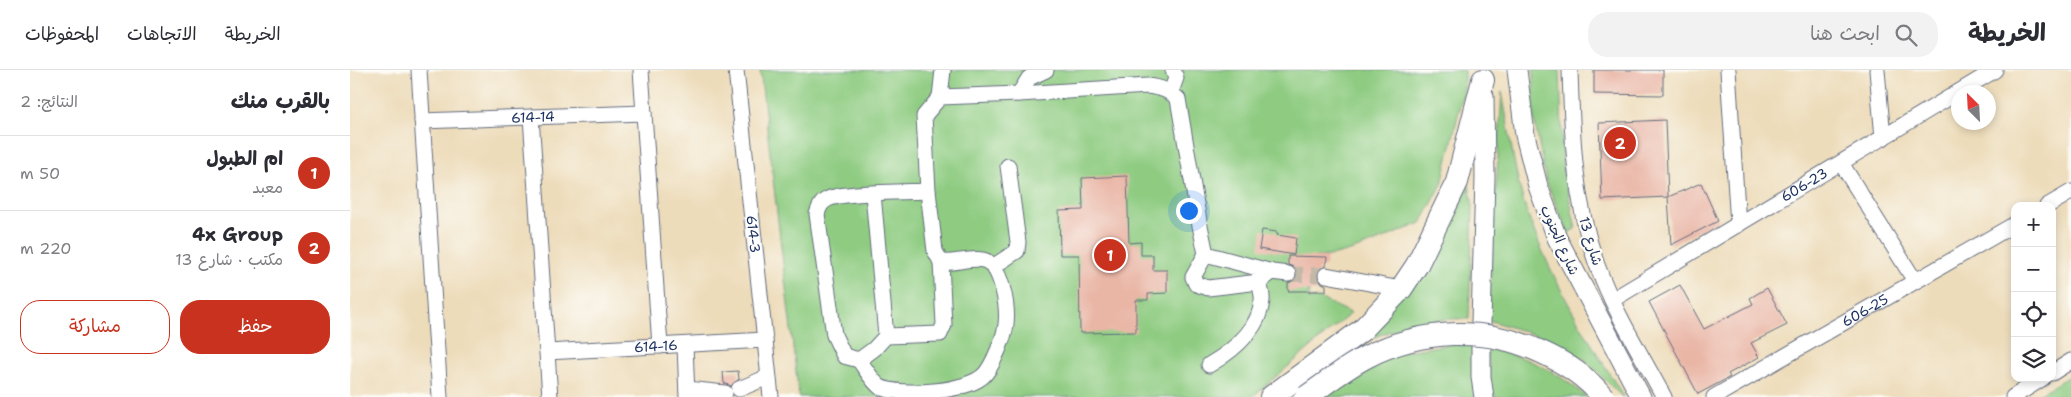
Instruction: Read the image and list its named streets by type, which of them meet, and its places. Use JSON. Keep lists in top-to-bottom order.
{
  "streets": {
    "main road": ["شارع الجنوب"],
    "street": [
      "614-14",
      "606-23",
      "614-3",
      "شارع 13",
      "606-25",
      "614-16"
    ]
  },
  "crossings": [
    ["606-23", "شارع 13"],
    ["614-3", "614-16"]
  ],
  "north": "top left",
  "page": {
    "header": "الخريطة",
    "search": "ابحث هنا",
    "nav": ["الخريطة", "الاتجاهات", "المحفوظات"],
    "heading": ["بالقرب منك", "النتائج: 2"],
    "pins": ["2", "1"],
    "list": [
      {
        "mark": "1",
        "name": "ام الطبول",
        "note": "معبد",
        "value": "50 m"
      },
      {
        "mark": "2",
        "name": "4x Group",
        "note": "مكتب · شارع 13",
        "value": "220 m"
      }
    ],
    "map_buttons": ["+", "−"],
    "buttons": ["حفظ", "مشاركة"]
  }
}
